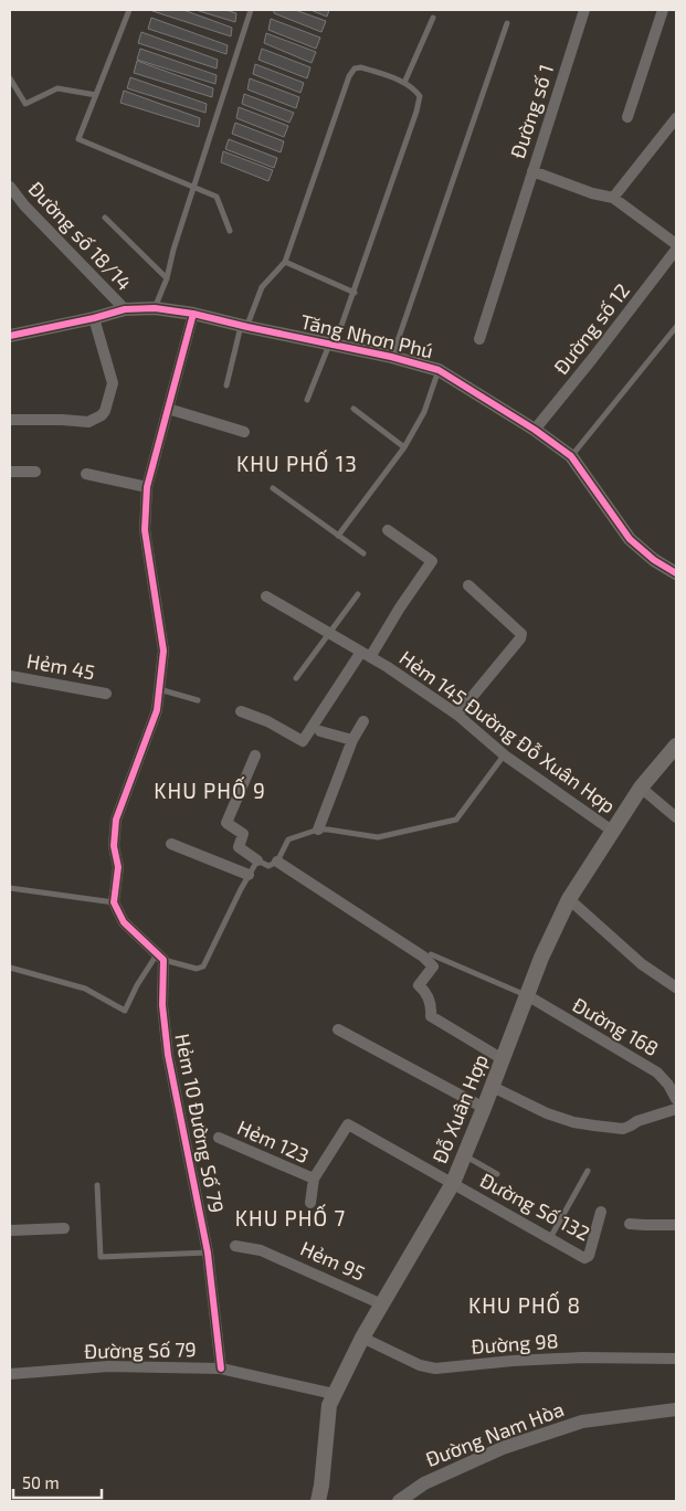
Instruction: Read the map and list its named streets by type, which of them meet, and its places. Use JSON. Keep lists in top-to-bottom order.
{
  "streets": {
    "main road": ["Đỗ Xuân Hợp"],
    "street": [
      "Đường số 1",
      "Đường số 18/14",
      "Đường số 12",
      "Tăng Nhơn Phú",
      "Hẻm 45",
      "Hẻm 145 Đường Đỗ Xuân Hợp",
      "Đường 168",
      "Hẻm 10 Đường Số 79",
      "Hẻm 123",
      "Đường Số 132",
      "Hẻm 95",
      "Đường 98",
      "Đường Số 79",
      "Đường Nam Hòa"
    ]
  },
  "crossings": [
    ["Đường số 18/14", "Tăng Nhơn Phú"],
    ["Đường số 12", "Tăng Nhơn Phú"],
    ["Hẻm 145 Đường Đỗ Xuân Hợp", "Đỗ Xuân Hợp"],
    ["Đường 168", "Đỗ Xuân Hợp"],
    ["Đỗ Xuân Hợp", "Hẻm 123"],
    ["Đỗ Xuân Hợp", "Đường Số 132"],
    ["Đỗ Xuân Hợp", "Hẻm 95"],
    ["Đỗ Xuân Hợp", "Đường 98"],
    ["Đỗ Xuân Hợp", "Đường Số 79"],
    ["Hẻm 10 Đường Số 79", "Đường Số 79"],
    ["Hẻm 123", "Đường Số 132"]
  ],
  "districts": [
    "KHU PHỐ 13",
    "KHU PHỐ 9",
    "KHU PHỐ 7",
    "KHU PHỐ 8"
  ],
  "scale_bar": "50 m"
}
